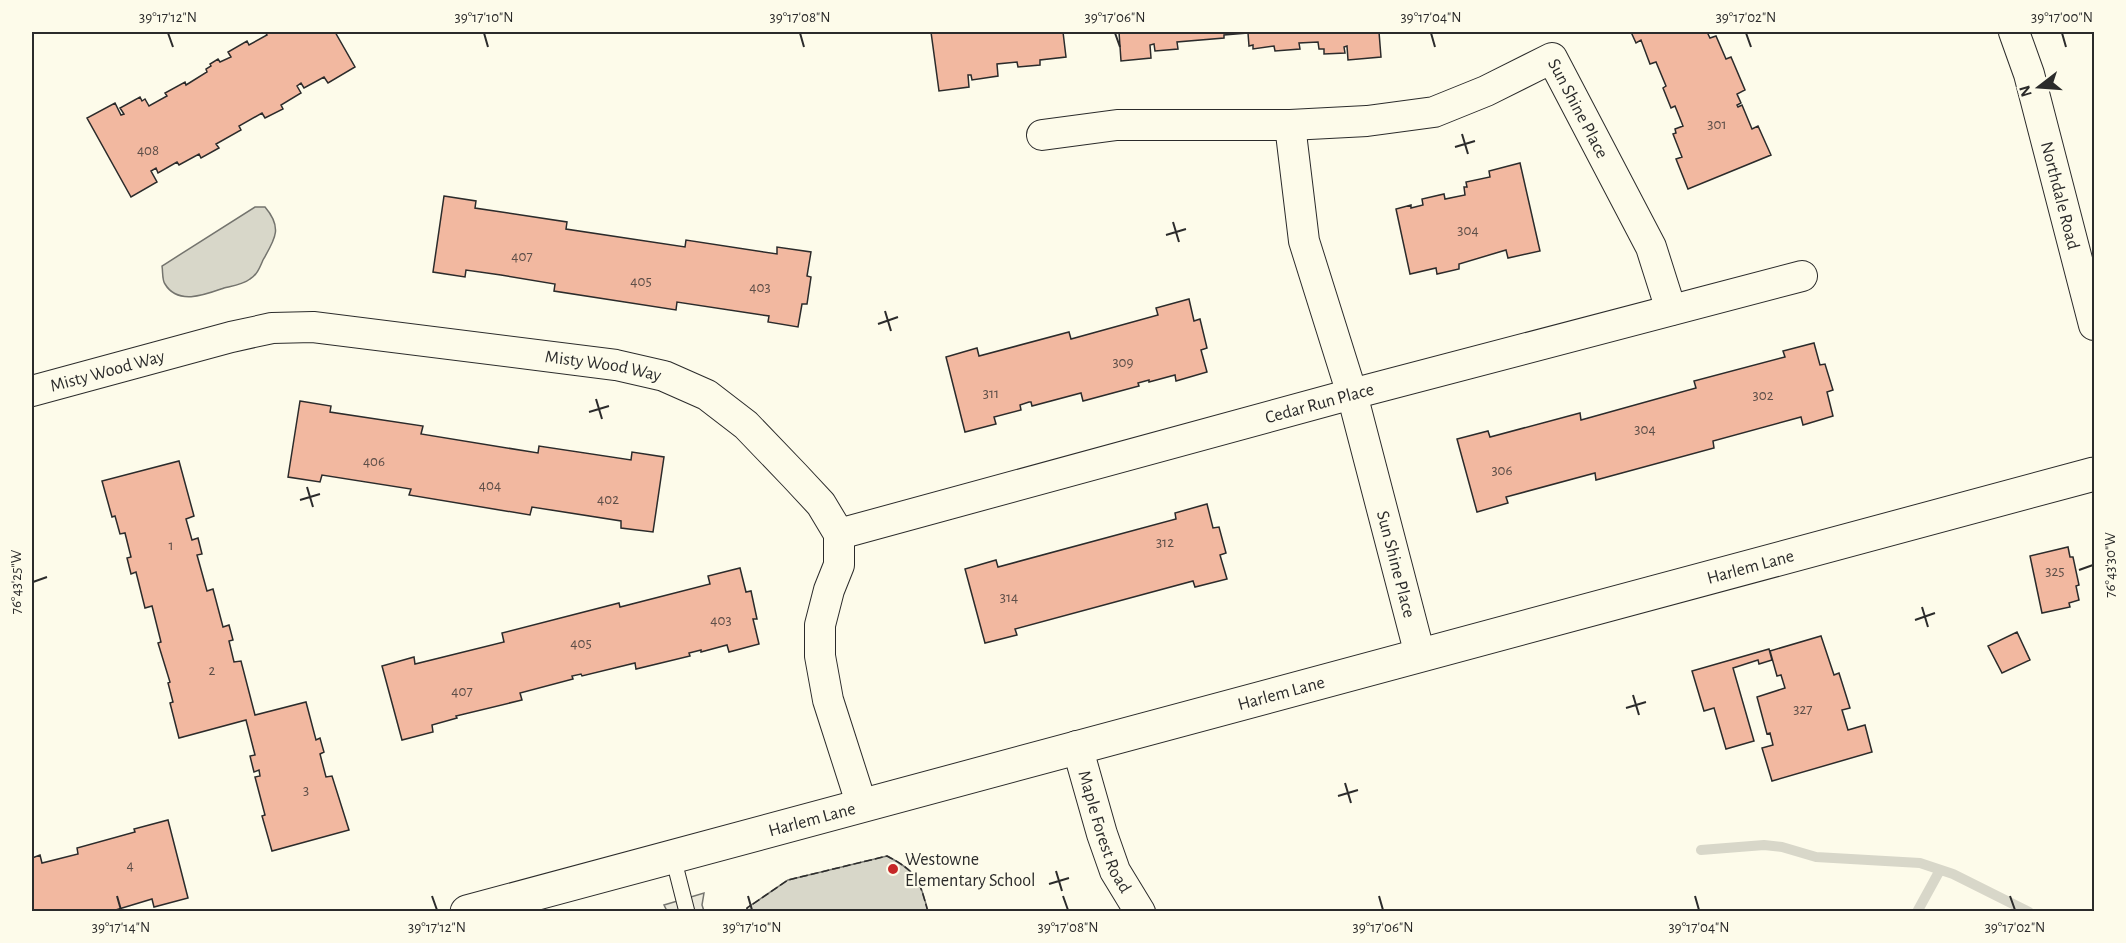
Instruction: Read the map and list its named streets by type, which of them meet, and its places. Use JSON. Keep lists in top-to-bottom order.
{
  "streets": {
    "street": [
      "Sun Shine Place",
      "Northdale Road",
      "Misty Wood Way",
      "Cedar Run Place",
      "Harlem Lane",
      "Maple Forest Road"
    ]
  },
  "crossings": [
    ["Sun Shine Place", "Cedar Run Place"],
    ["Sun Shine Place", "Harlem Lane"],
    ["Misty Wood Way", "Cedar Run Place"],
    ["Harlem Lane", "Maple Forest Road"]
  ],
  "places": ["Westowne Elementary School"],
  "house_numbers": [
    "301",
    "408",
    "304",
    "407",
    "405",
    "403",
    "309",
    "311",
    "302",
    "304",
    "406",
    "306",
    "404",
    "402",
    "312",
    "1",
    "325",
    "314",
    "403",
    "405",
    "2",
    "407",
    "327",
    "3",
    "4"
  ],
  "north": "left",
  "coordinates": [
    "39°17'12\"N",
    "39°17'10\"N",
    "39°17'08\"N",
    "39°17'06\"N",
    "39°17'04\"N",
    "39°17'02\"N",
    "39°17'00\"N",
    "76°43'30\"W",
    "76°43'25\"W",
    "39°17'14\"N"
  ]
}
